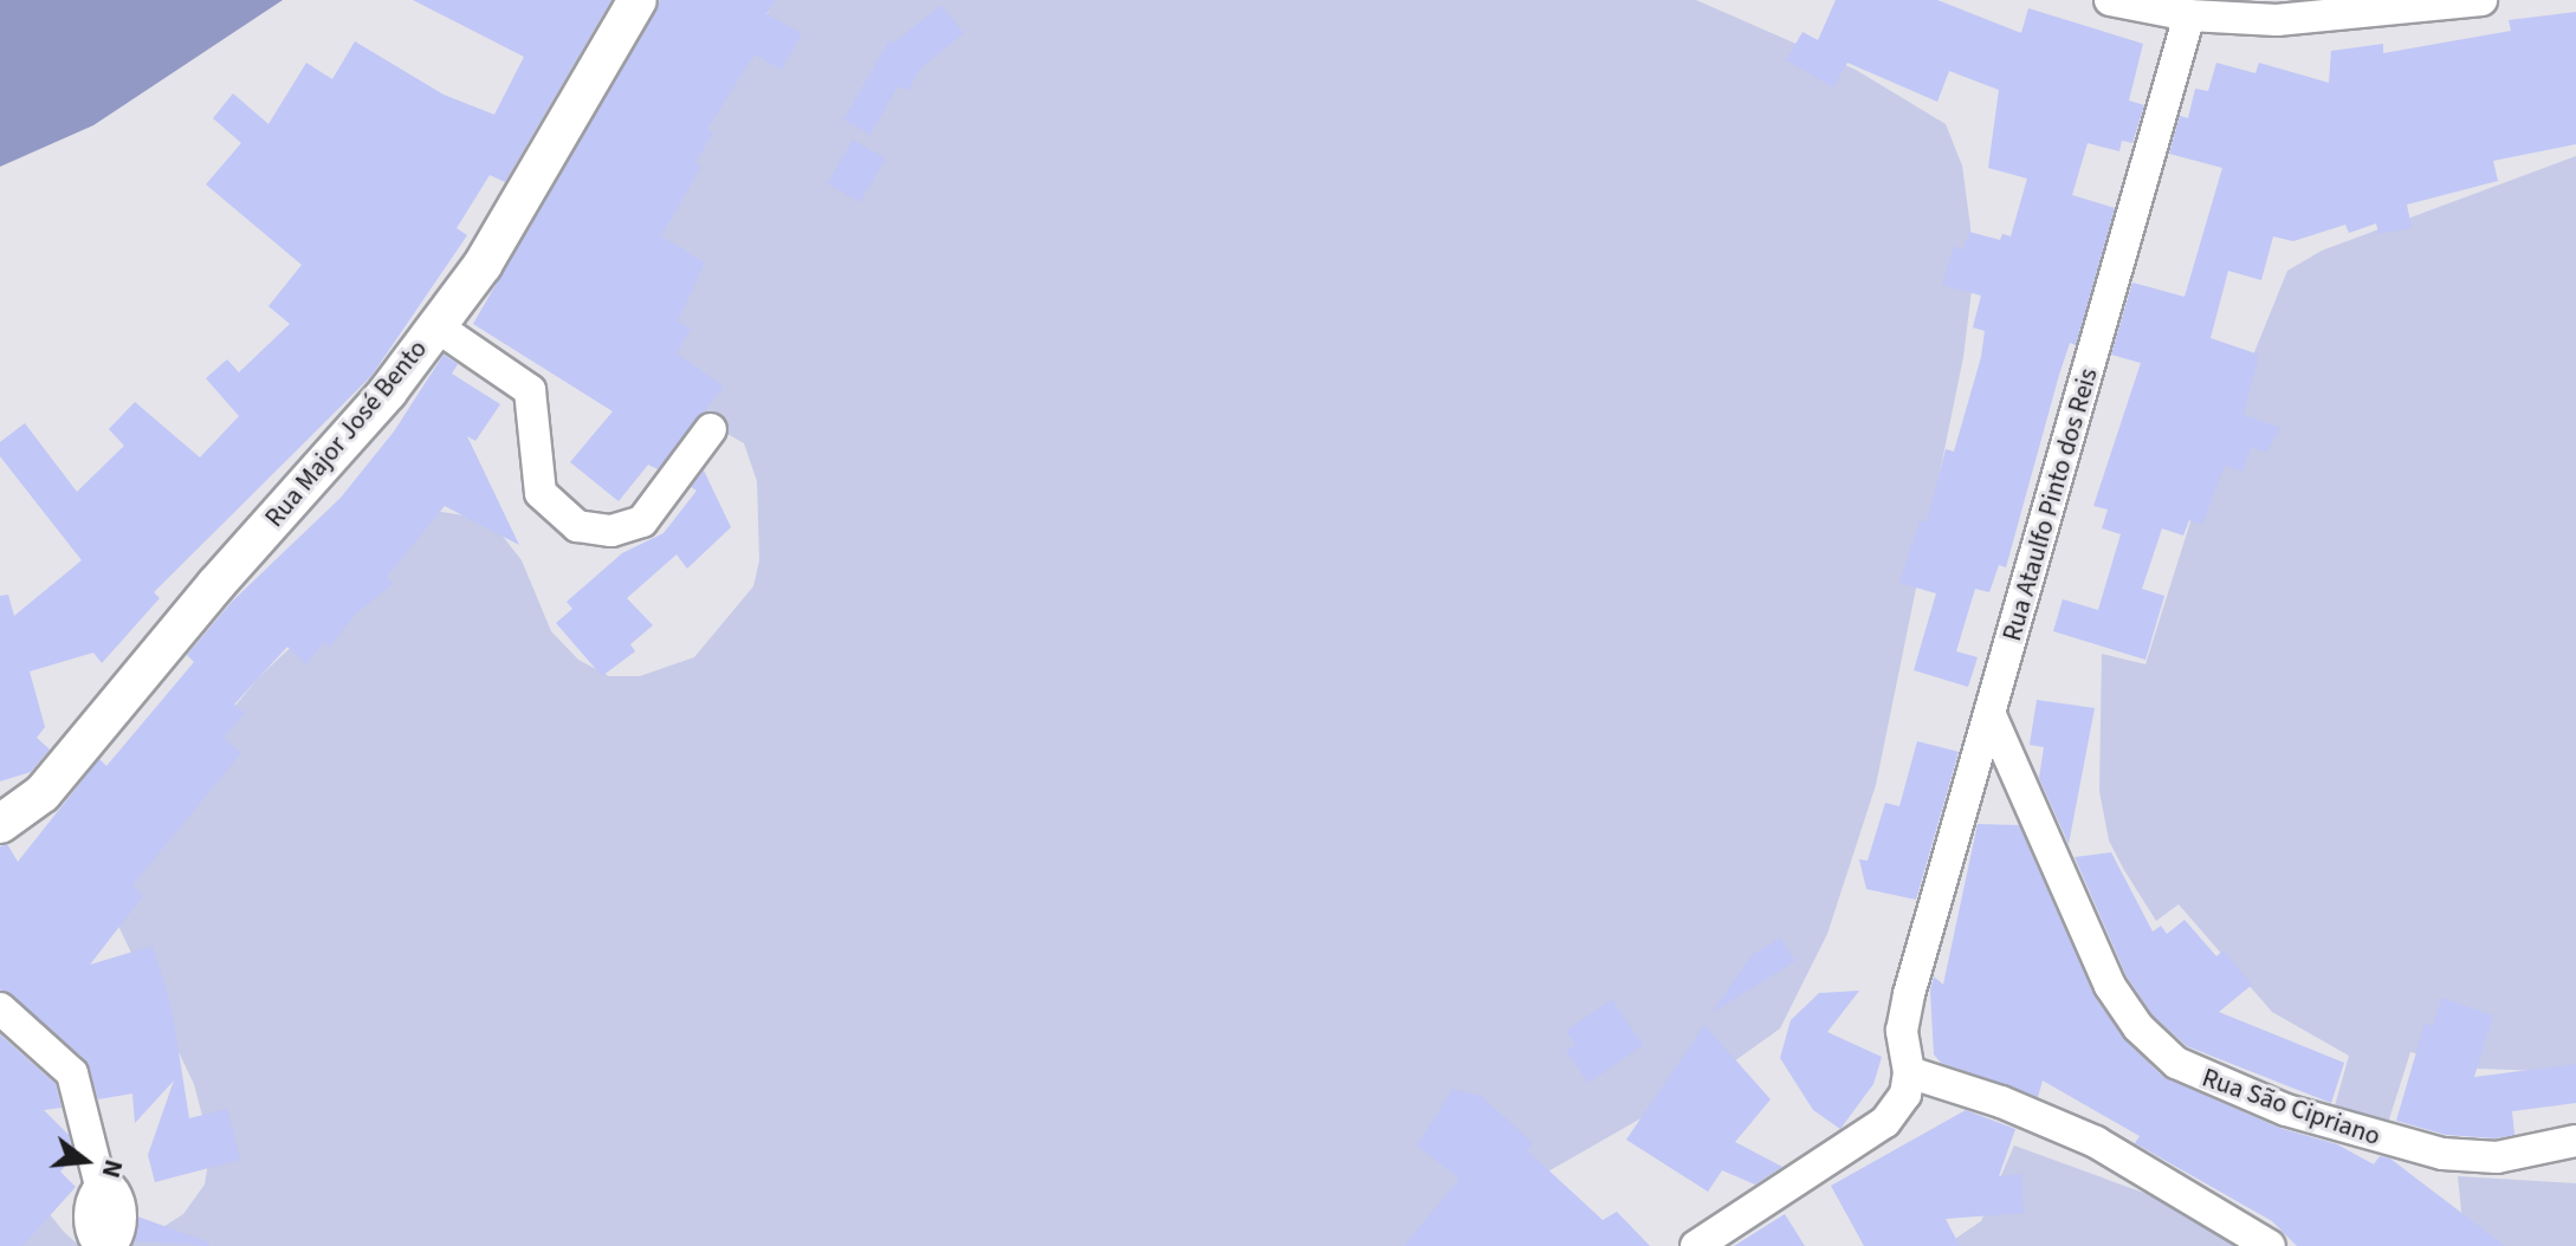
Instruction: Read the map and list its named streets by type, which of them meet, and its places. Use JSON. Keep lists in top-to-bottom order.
{
  "streets": {
    "street": ["Rua Major José Bento", "Rua Ataulfo Pinto dos Reis", "Rua São Cipriano"]
  },
  "crossings": [
    ["Rua Ataulfo Pinto dos Reis", "Rua São Cipriano"]
  ],
  "north": "right"
}
